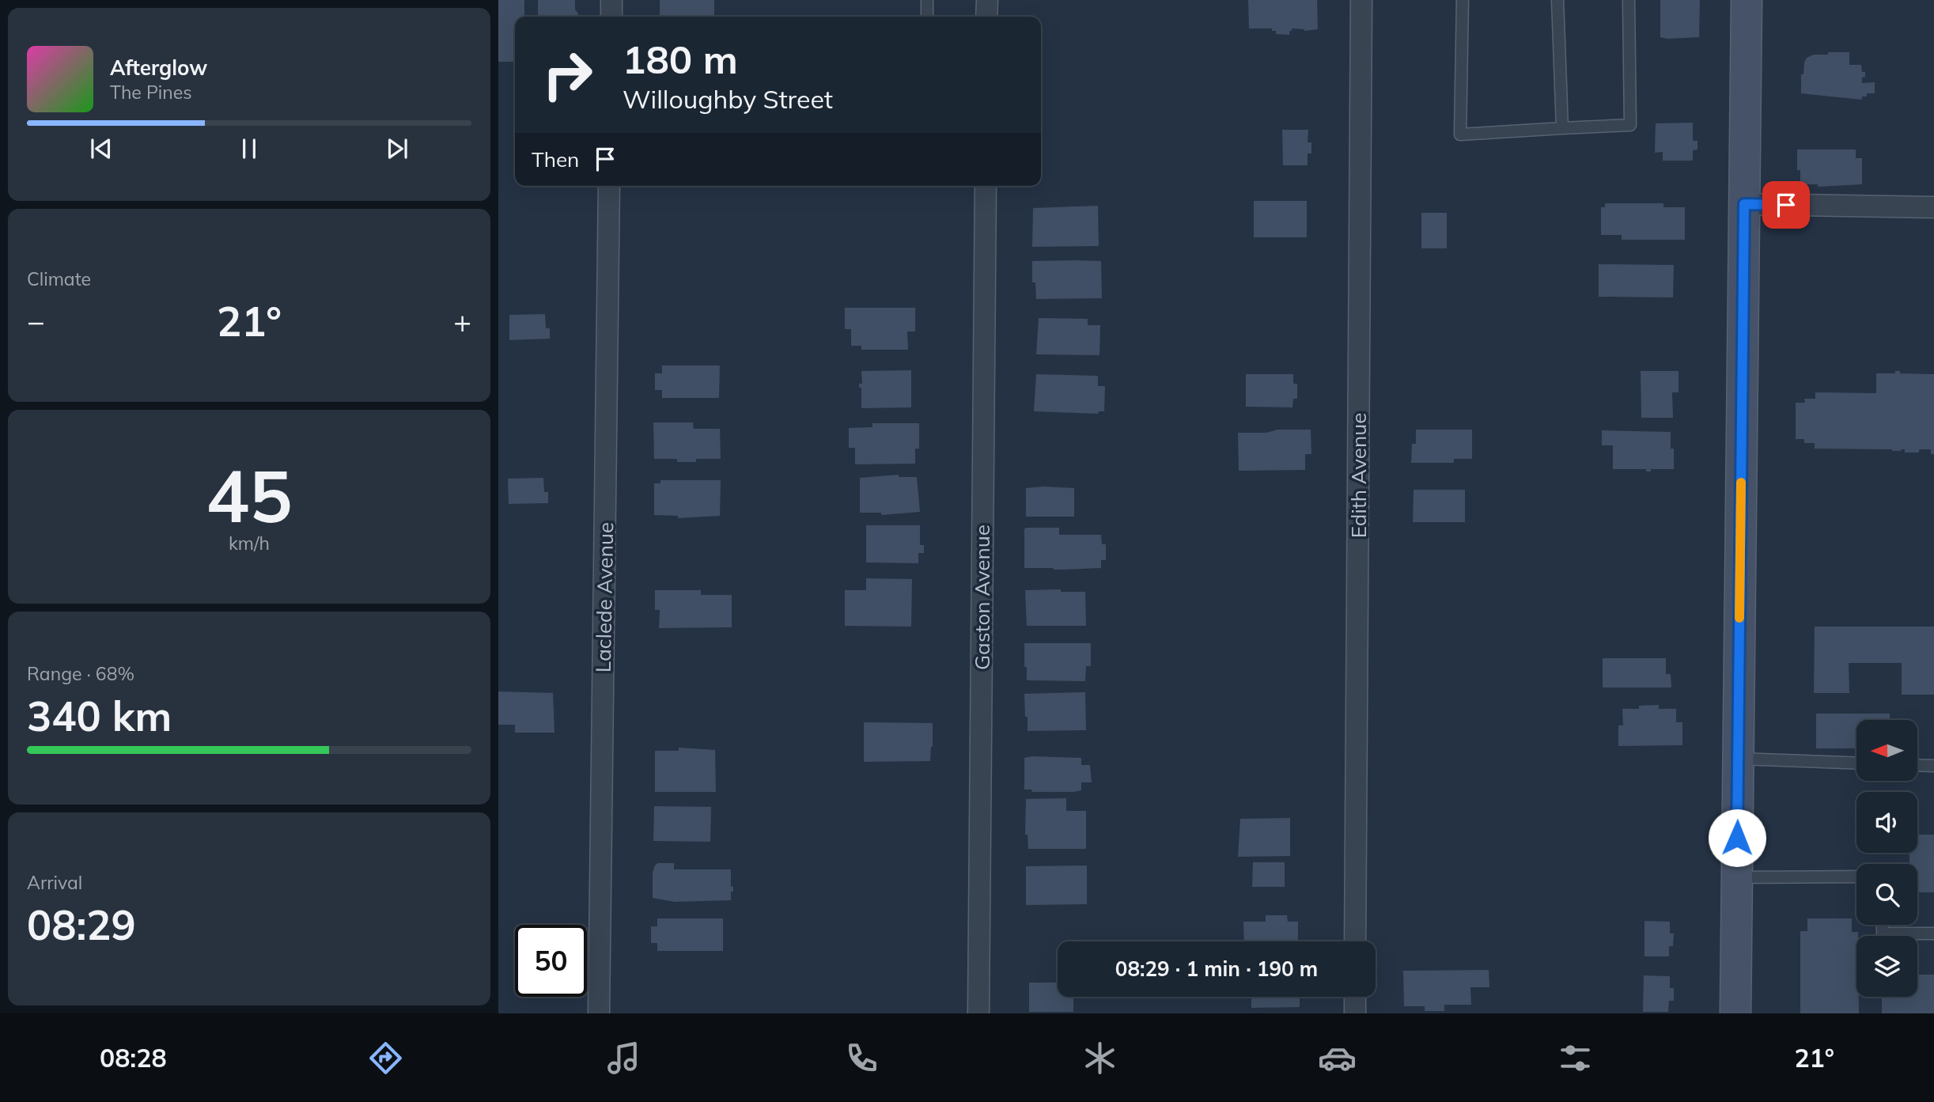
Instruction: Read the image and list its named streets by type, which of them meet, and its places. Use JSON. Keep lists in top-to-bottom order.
{
  "streets": {
    "street": ["Edith Avenue", "Laclede Avenue", "Gaston Avenue"]
  },
  "north": "left",
  "page": {
    "turn": ["180 m", "Willoughby Street"],
    "song": ["Afterglow", "The Pines"],
    "then": "Then",
    "tile": [
      "Climate",
      ["45", "km/h"],
      ["Range · 68%", "340 km"],
      ["Arrival", "08:29"]
    ],
    "heat": ["−", "21°", "+"],
    "limit": "50",
    "trip": "08:29 · 1 min · 190 m",
    "tabs": ["08:28", "21°"]
  }
}
